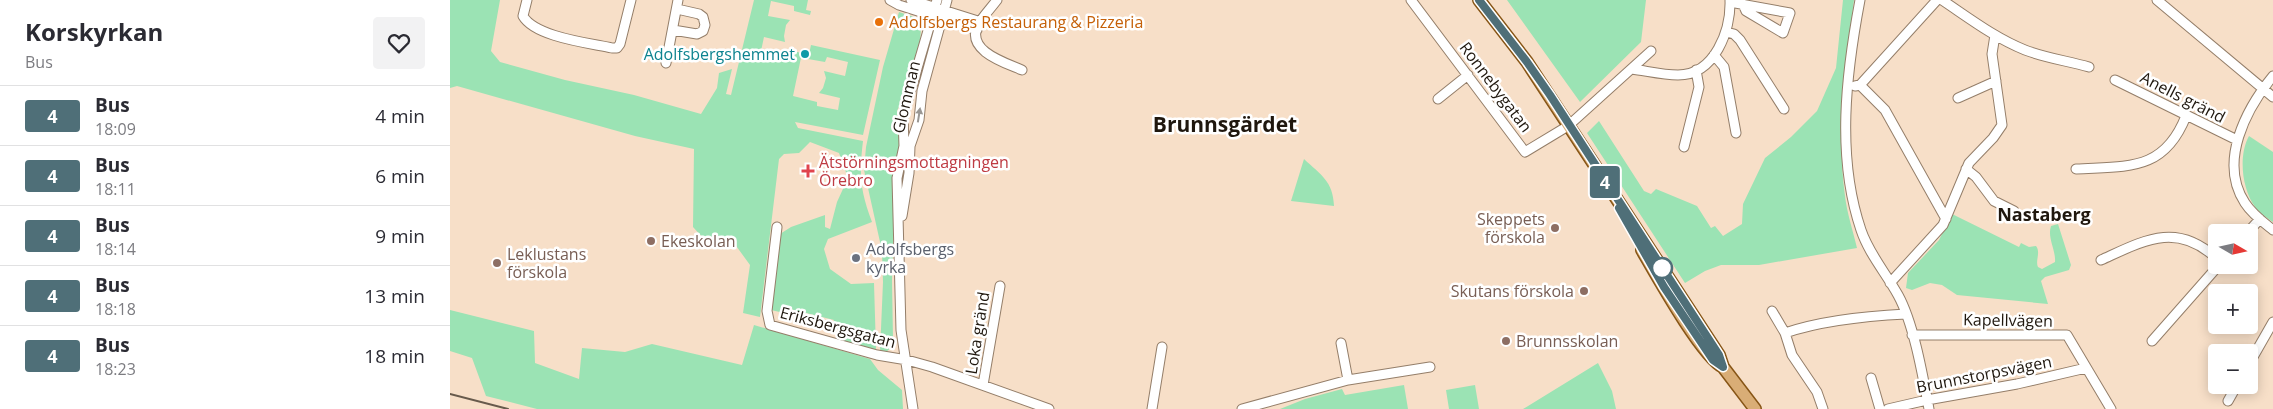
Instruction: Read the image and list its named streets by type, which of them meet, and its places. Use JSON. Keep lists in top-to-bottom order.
{
  "streets": {
    "street": [
      "Ronnebygatan",
      "Glomman",
      "Anells gränd",
      "Kapellvägen",
      "Eriksbergsgatan",
      "Loka gränd",
      "Brunnstorpsvägen"
    ]
  },
  "crossings": [
    ["Glomman", "Eriksbergsgatan"],
    ["Kapellvägen", "Brunnstorpsvägen"]
  ],
  "districts": ["Brunnsgärdet", "Nastaberg"],
  "places": {
    "other": [
      "Adolfsbergs Restaurang & Pizzeria",
      "Adolfsbergshemmet",
      "Skeppets förskola",
      "Ekeskolan",
      "Adolfsbergs kyrka",
      "Leklustans förskola",
      "Skutans förskola",
      "Brunnsskolan"
    ],
    "health": ["Ätstörningsmottagningen Örebro"]
  },
  "lines": ["bus line 4"],
  "north": "right",
  "page": {
    "heading": ["Korskyrkan", "Bus"],
    "on_map": "4",
    "list": [
      {
        "mark": "4",
        "name": "Bus",
        "note": "18:09",
        "value": "4 min"
      },
      {
        "mark": "4",
        "name": "Bus",
        "note": "18:11",
        "value": "6 min"
      },
      {
        "mark": "4",
        "name": "Bus",
        "note": "18:14",
        "value": "9 min"
      },
      {
        "mark": "4",
        "name": "Bus",
        "note": "18:18",
        "value": "13 min"
      },
      {
        "mark": "4",
        "name": "Bus",
        "note": "18:23",
        "value": "18 min"
      }
    ],
    "map_buttons": ["+", "−"]
  }
}
